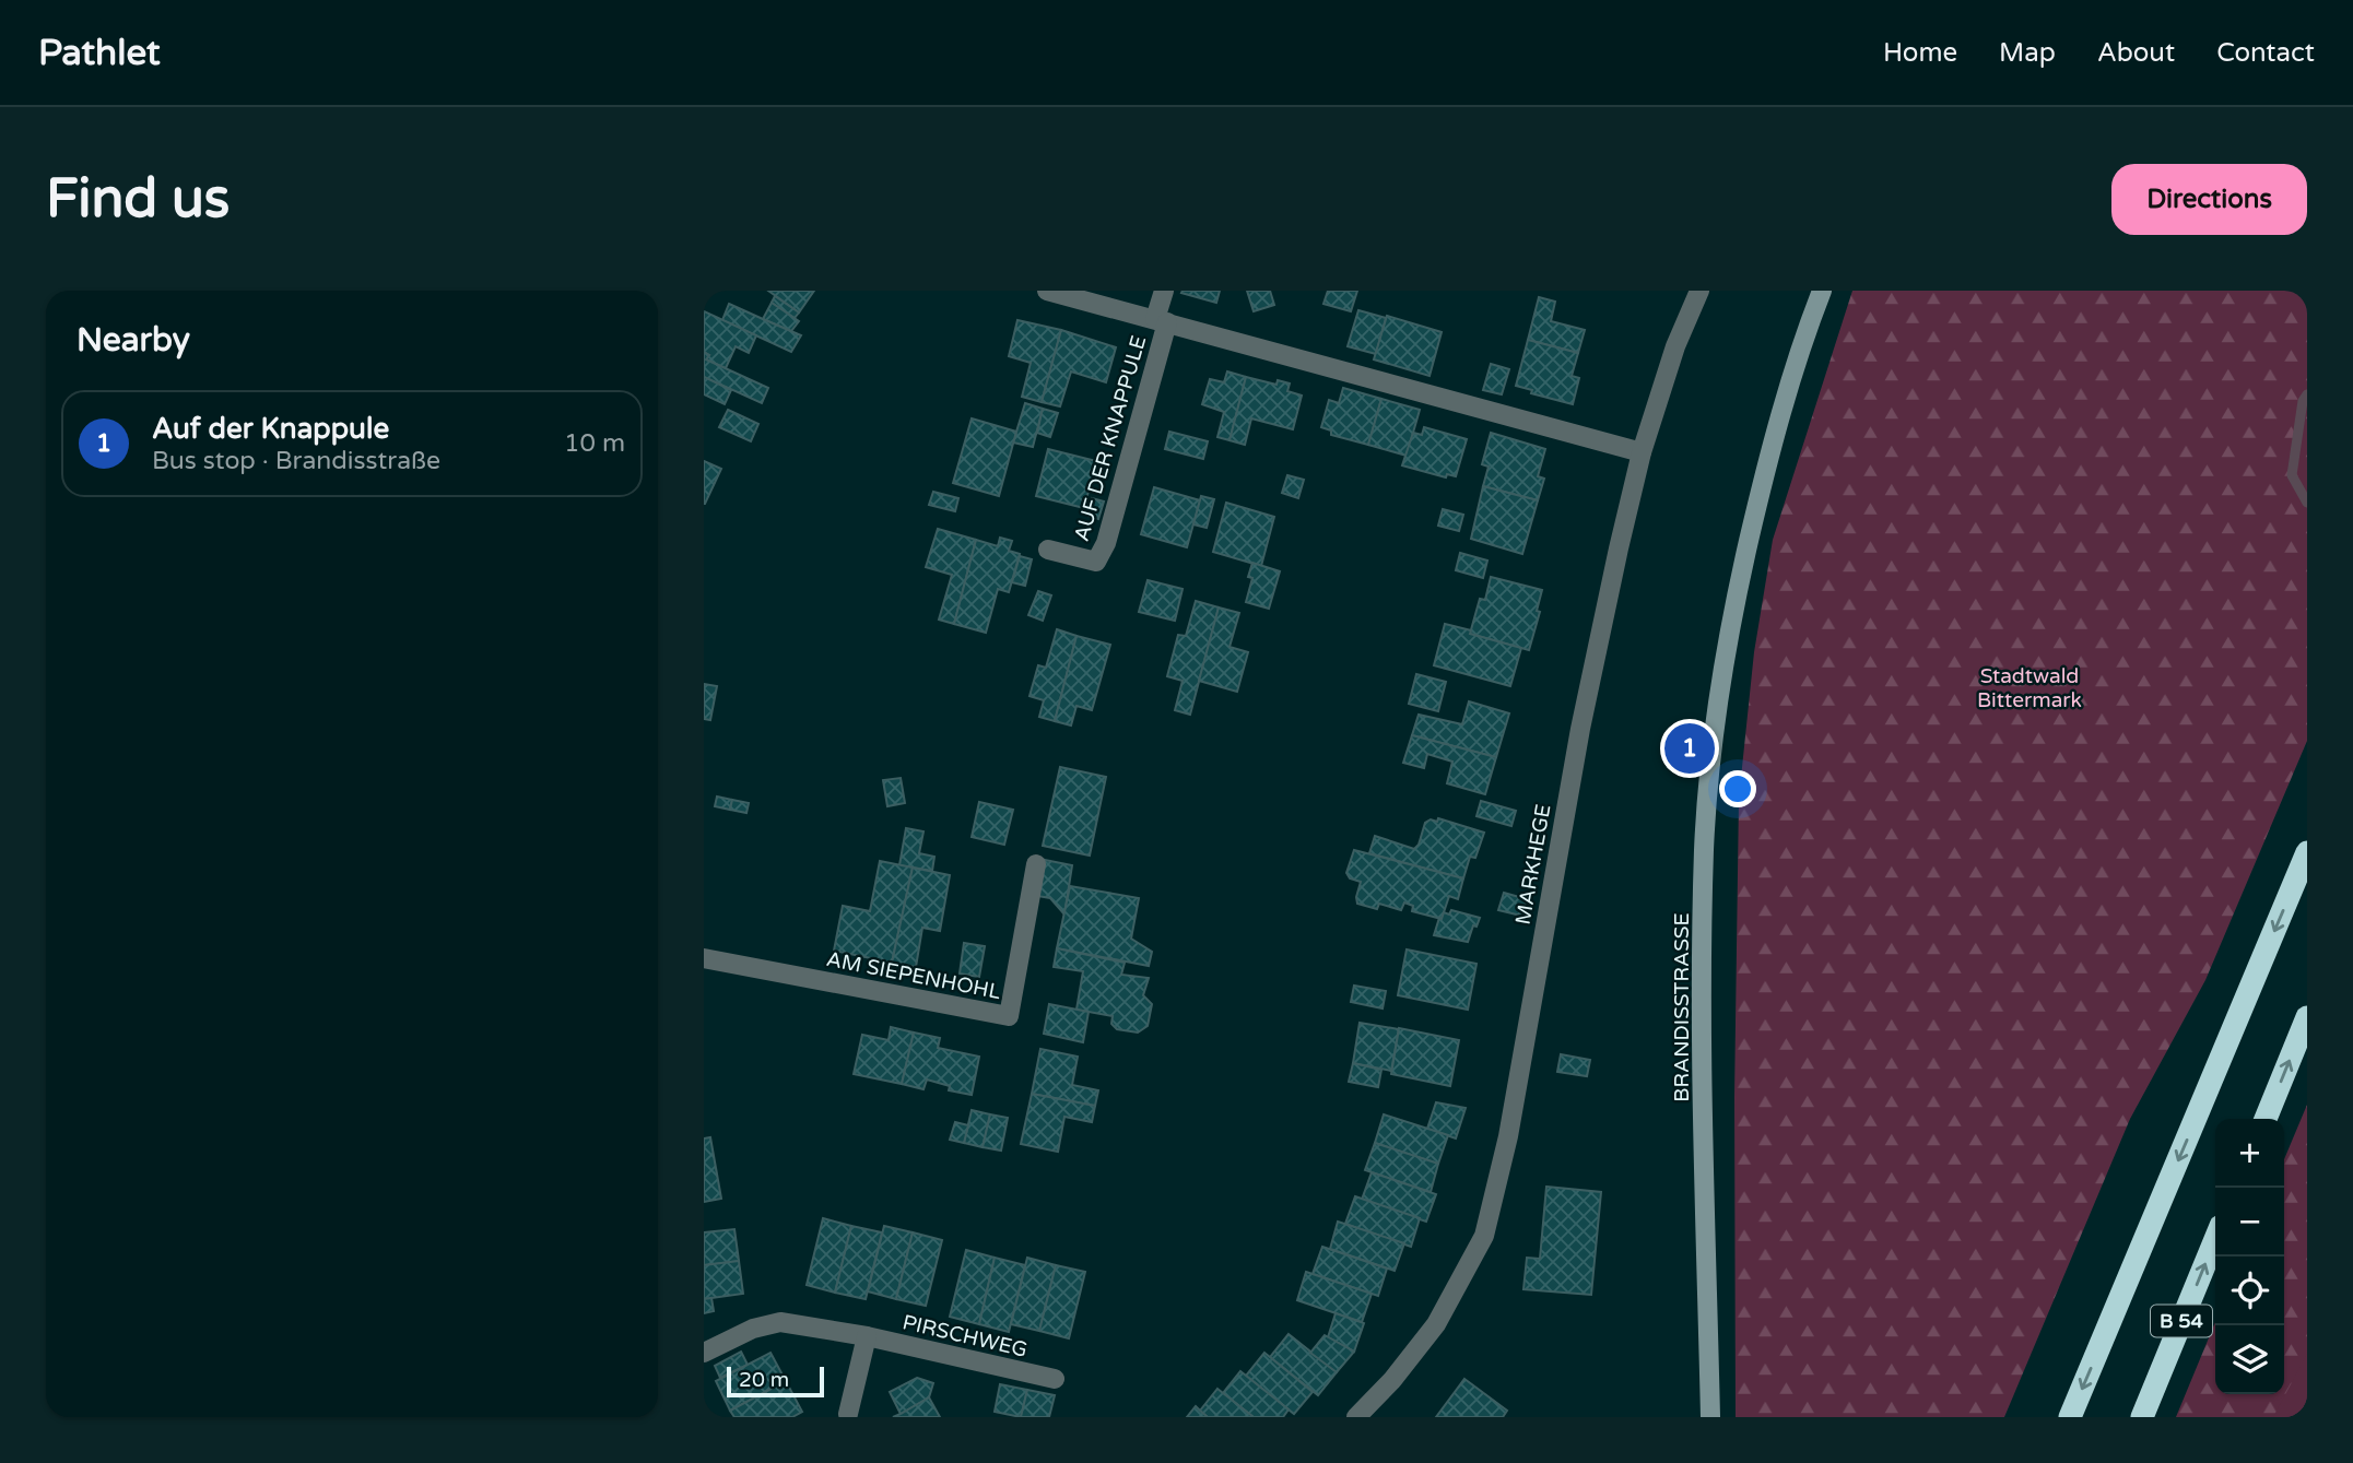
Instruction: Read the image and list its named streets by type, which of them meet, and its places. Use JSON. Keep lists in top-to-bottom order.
{
  "streets": {
    "highway": ["B 54"],
    "street": [
      "AUF DER KNAPPULE",
      "MARKHEGE",
      "AM SIEPENHOHL",
      "BRANDISSTRASSE",
      "PIRSCHWEG"
    ]
  },
  "crossings": [
    ["AUF DER KNAPPULE", "MARKHEGE"]
  ],
  "parks": ["Stadtwald Bittermark"],
  "scale_bar": "20 m",
  "page": {
    "header": "Pathlet",
    "nav": [
      "Home",
      "Map",
      "About",
      "Contact"
    ],
    "buttons": "Directions",
    "title": "Find us",
    "heading": "Nearby",
    "list": [
      {
        "mark": "1",
        "name": "Auf der Knappule",
        "note": "Bus stop · Brandisstraße",
        "value": "10 m"
      }
    ],
    "pins": "1",
    "map_buttons": ["+", "−"],
    "scale": "20 m"
  }
}
